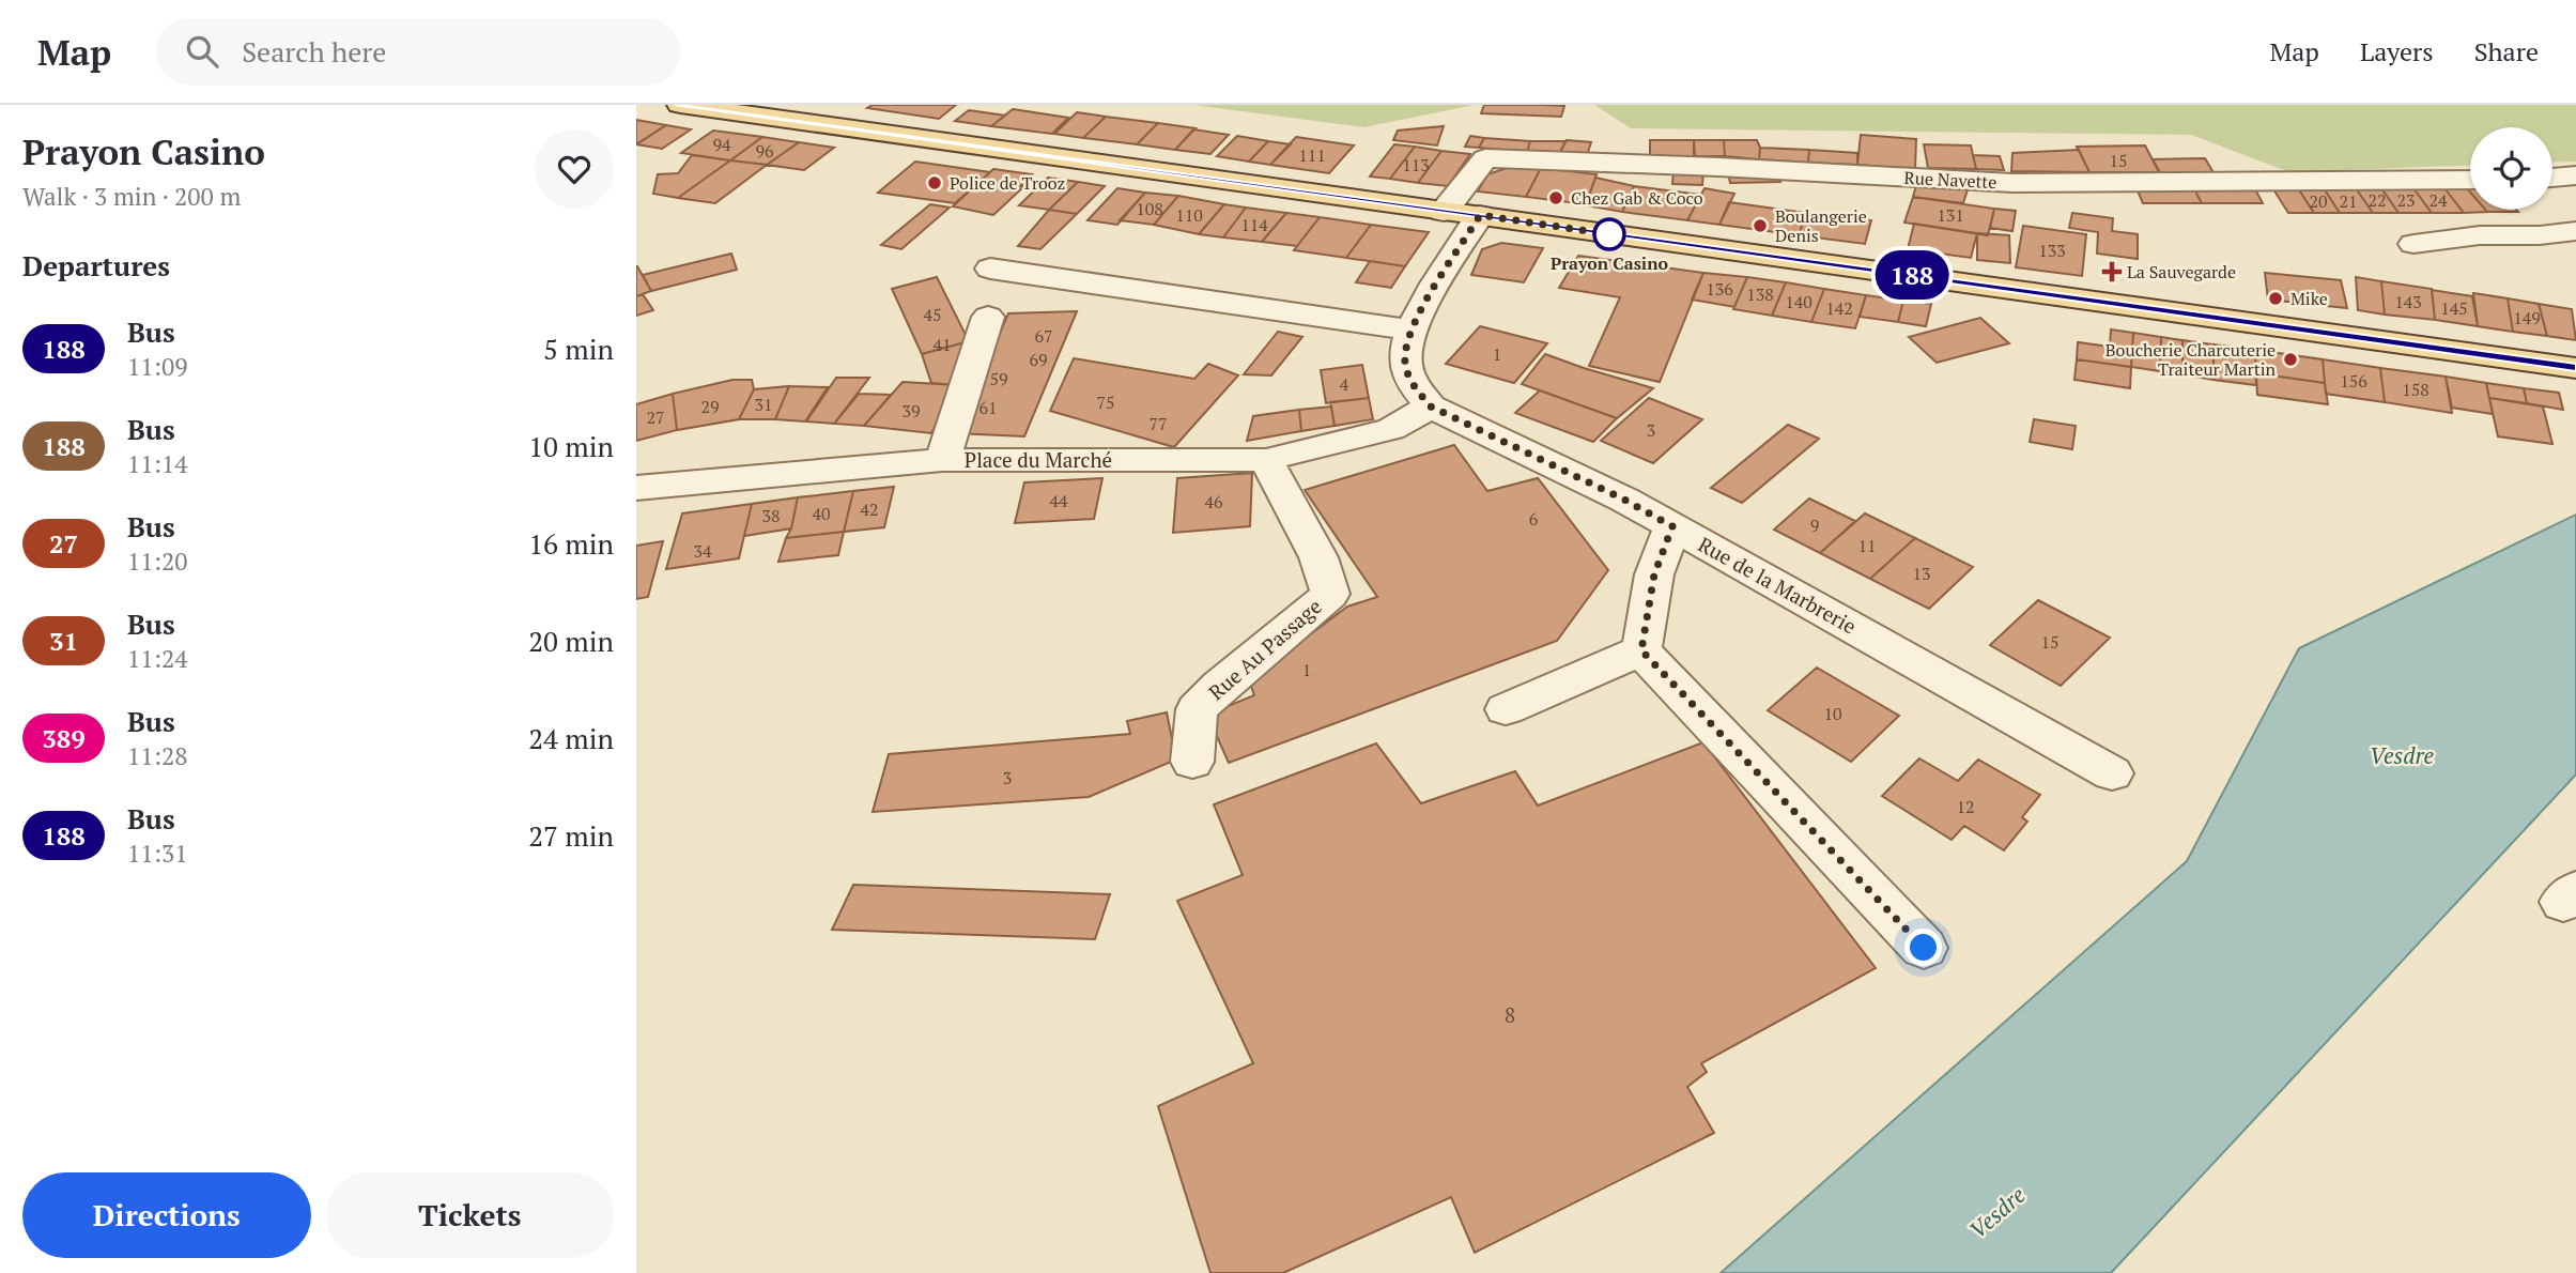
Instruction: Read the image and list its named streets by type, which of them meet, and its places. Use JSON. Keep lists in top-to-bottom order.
{
  "streets": {
    "street": [
      "Rue Navette",
      "Place du Marché",
      "Rue de la Marbrerie",
      "Rue Au Passage"
    ]
  },
  "crossings": [
    ["Place du Marché", "Rue de la Marbrerie"],
    ["Place du Marché", "Rue Au Passage"]
  ],
  "water": ["Vesdre"],
  "places": {
    "other": [
      "Police de Trooz",
      "Chez Gab & Coco",
      "Boulangerie Denis",
      "Prayon Casino",
      "Mike",
      "Boucherie Charcuterie Traiteur Martin"
    ],
    "health": ["La Sauvegarde"]
  },
  "lines": ["bus line 188"],
  "house_numbers": [
    "94",
    "96",
    "111",
    "15",
    "113",
    "22",
    "23",
    "24",
    "20",
    "21",
    "108",
    "110",
    "131",
    "114",
    "133",
    "136",
    "138",
    "140",
    "143",
    "142",
    "145",
    "45",
    "149",
    "67",
    "41",
    "1",
    "69",
    "59",
    "156",
    "4",
    "158",
    "75",
    "31",
    "29",
    "61",
    "39",
    "27",
    "77",
    "3",
    "44",
    "46",
    "42",
    "40",
    "38",
    "6",
    "9",
    "11",
    "34",
    "13",
    "15",
    "1",
    "10",
    "3",
    "12",
    "8"
  ],
  "page": {
    "header": "Map",
    "search": "Search here",
    "nav": ["Map", "Layers", "Share"],
    "heading": [
      ["Prayon Casino", "Walk · 3 min · 200 m"],
      "Departures"
    ],
    "on_map": "188",
    "list": [
      {
        "mark": "188",
        "name": "Bus",
        "note": "11:09",
        "value": "5 min"
      },
      {
        "mark": "188",
        "name": "Bus",
        "note": "11:14",
        "value": "10 min"
      },
      {
        "mark": "27",
        "name": "Bus",
        "note": "11:20",
        "value": "16 min"
      },
      {
        "mark": "31",
        "name": "Bus",
        "note": "11:24",
        "value": "20 min"
      },
      {
        "mark": "389",
        "name": "Bus",
        "note": "11:28",
        "value": "24 min"
      },
      {
        "mark": "188",
        "name": "Bus",
        "note": "11:31",
        "value": "27 min"
      }
    ],
    "buttons": ["Directions", "Tickets"]
  }
}
